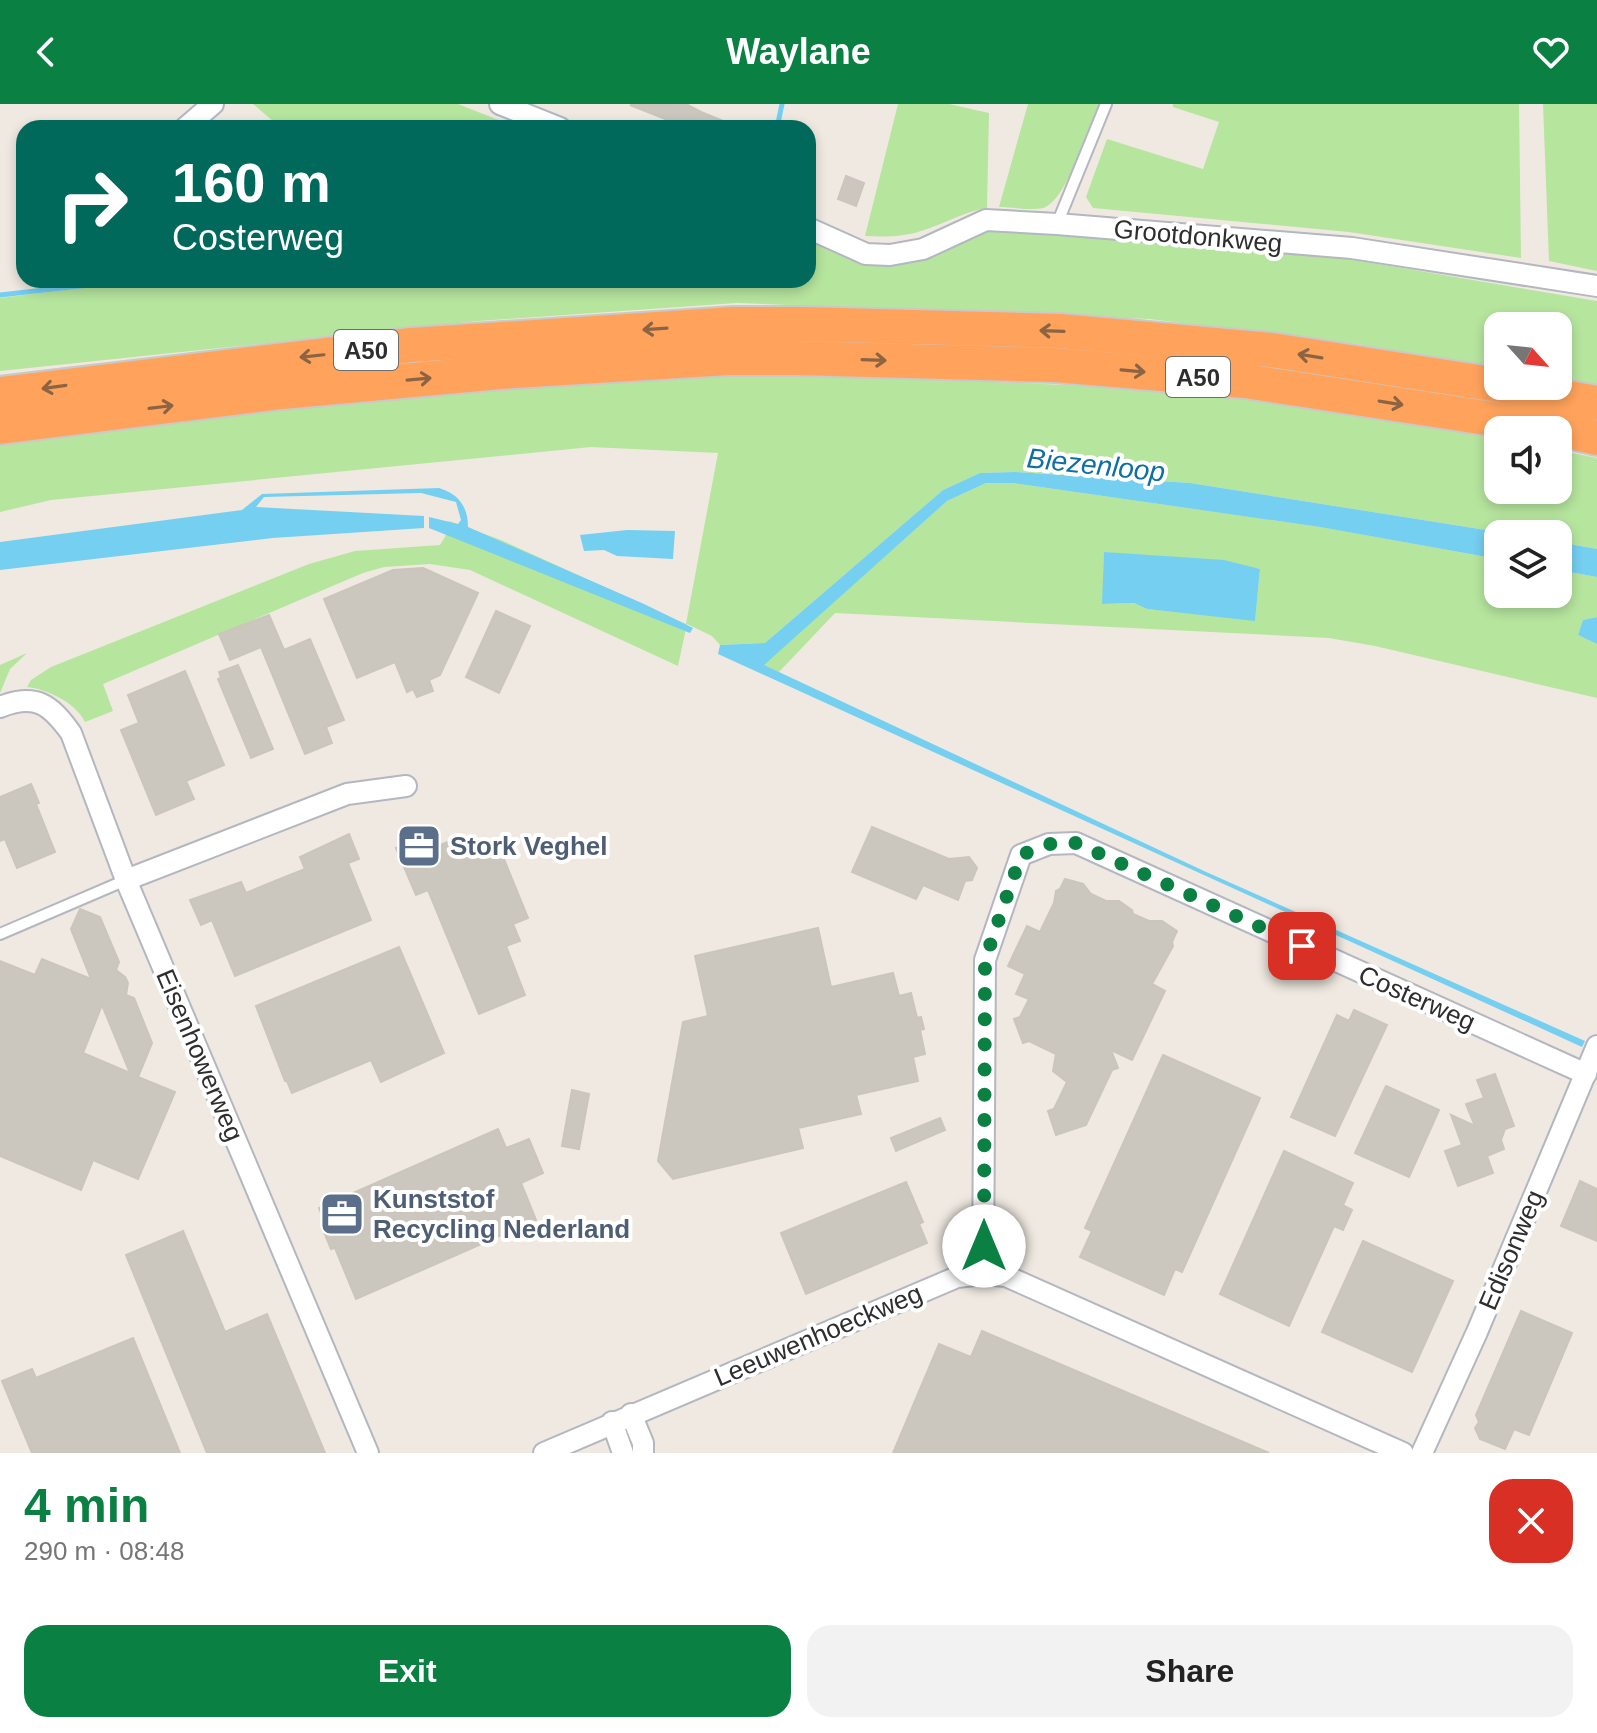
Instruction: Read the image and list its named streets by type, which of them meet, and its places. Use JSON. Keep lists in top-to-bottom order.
{
  "streets": {
    "highway": ["A50"],
    "street": [
      "Grootdonkweg",
      "Costerweg",
      "Eisenhowerweg",
      "Edisonweg",
      "Leeuwenhoeckweg"
    ]
  },
  "crossings": [
    ["Costerweg", "Edisonweg"],
    ["Costerweg", "Leeuwenhoeckweg"]
  ],
  "water": ["Biezenloop"],
  "places": {
    "office": ["Stork Veghel", "Kunststof Recycling Nederland"]
  },
  "north": "bottom right",
  "page": {
    "header": "Waylane",
    "turn": ["160 m", "Costerweg"],
    "heading": ["4 min", "290 m · 08:48"],
    "buttons": ["Exit", "Share"]
  }
}
